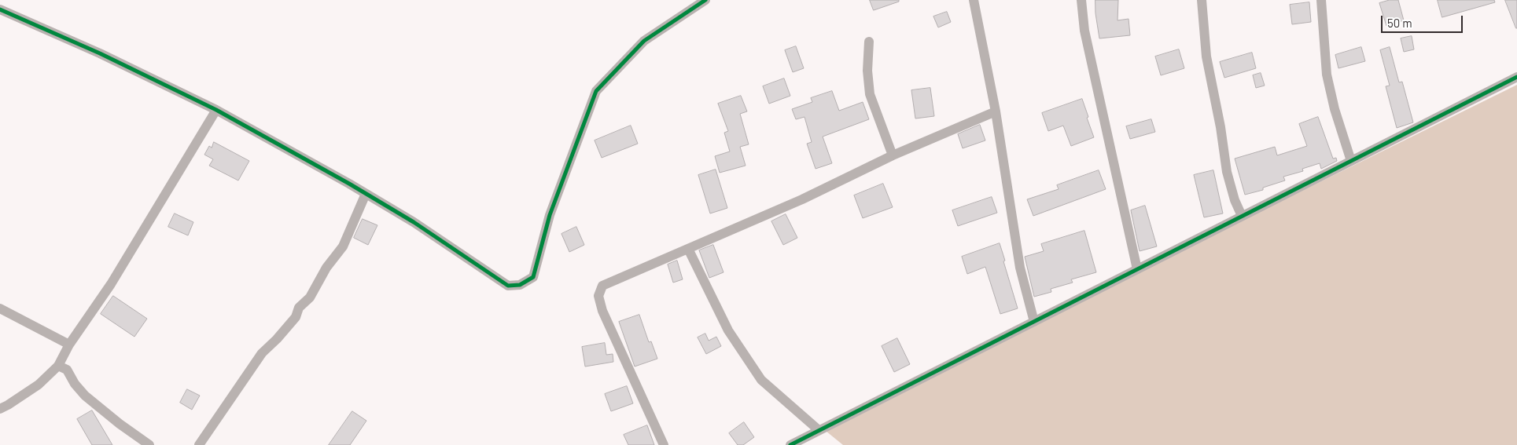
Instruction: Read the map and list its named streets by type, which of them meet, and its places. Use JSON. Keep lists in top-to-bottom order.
{
  "scale_bar": "50 m"
}
